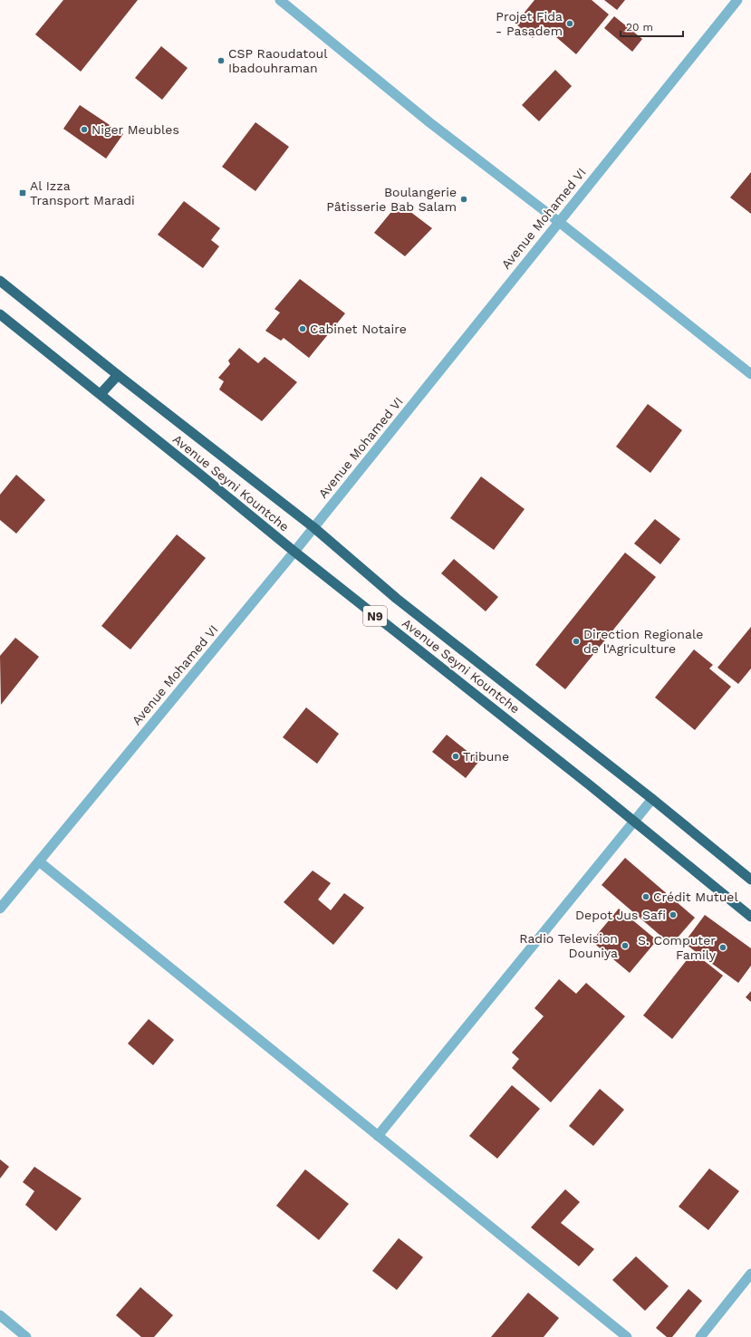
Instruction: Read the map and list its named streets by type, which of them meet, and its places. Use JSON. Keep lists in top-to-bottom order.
{
  "streets": {
    "highway": ["Avenue Seyni Kountche", "N9"],
    "street": ["Avenue Mohamed VI"]
  },
  "crossings": [
    ["Avenue Mohamed VI", "Avenue Seyni Kountche"]
  ],
  "places": {
    "other": [
      "Projet Fida - Pasadem",
      "CSP Raoudatoul Ibadouhraman",
      "Niger Meubles",
      "Boulangerie Pâtisserie Bab Salam",
      "Cabinet Notaire",
      "Direction Regionale de l'Agriculture",
      "Tribune",
      "Crédit Mutuel",
      "Depot Jus Safi",
      "Radio Television Douniya",
      "S. Computer Family"
    ],
    "transit": ["Al Izza Transport Maradi"]
  },
  "scale_bar": "20 m"
}
